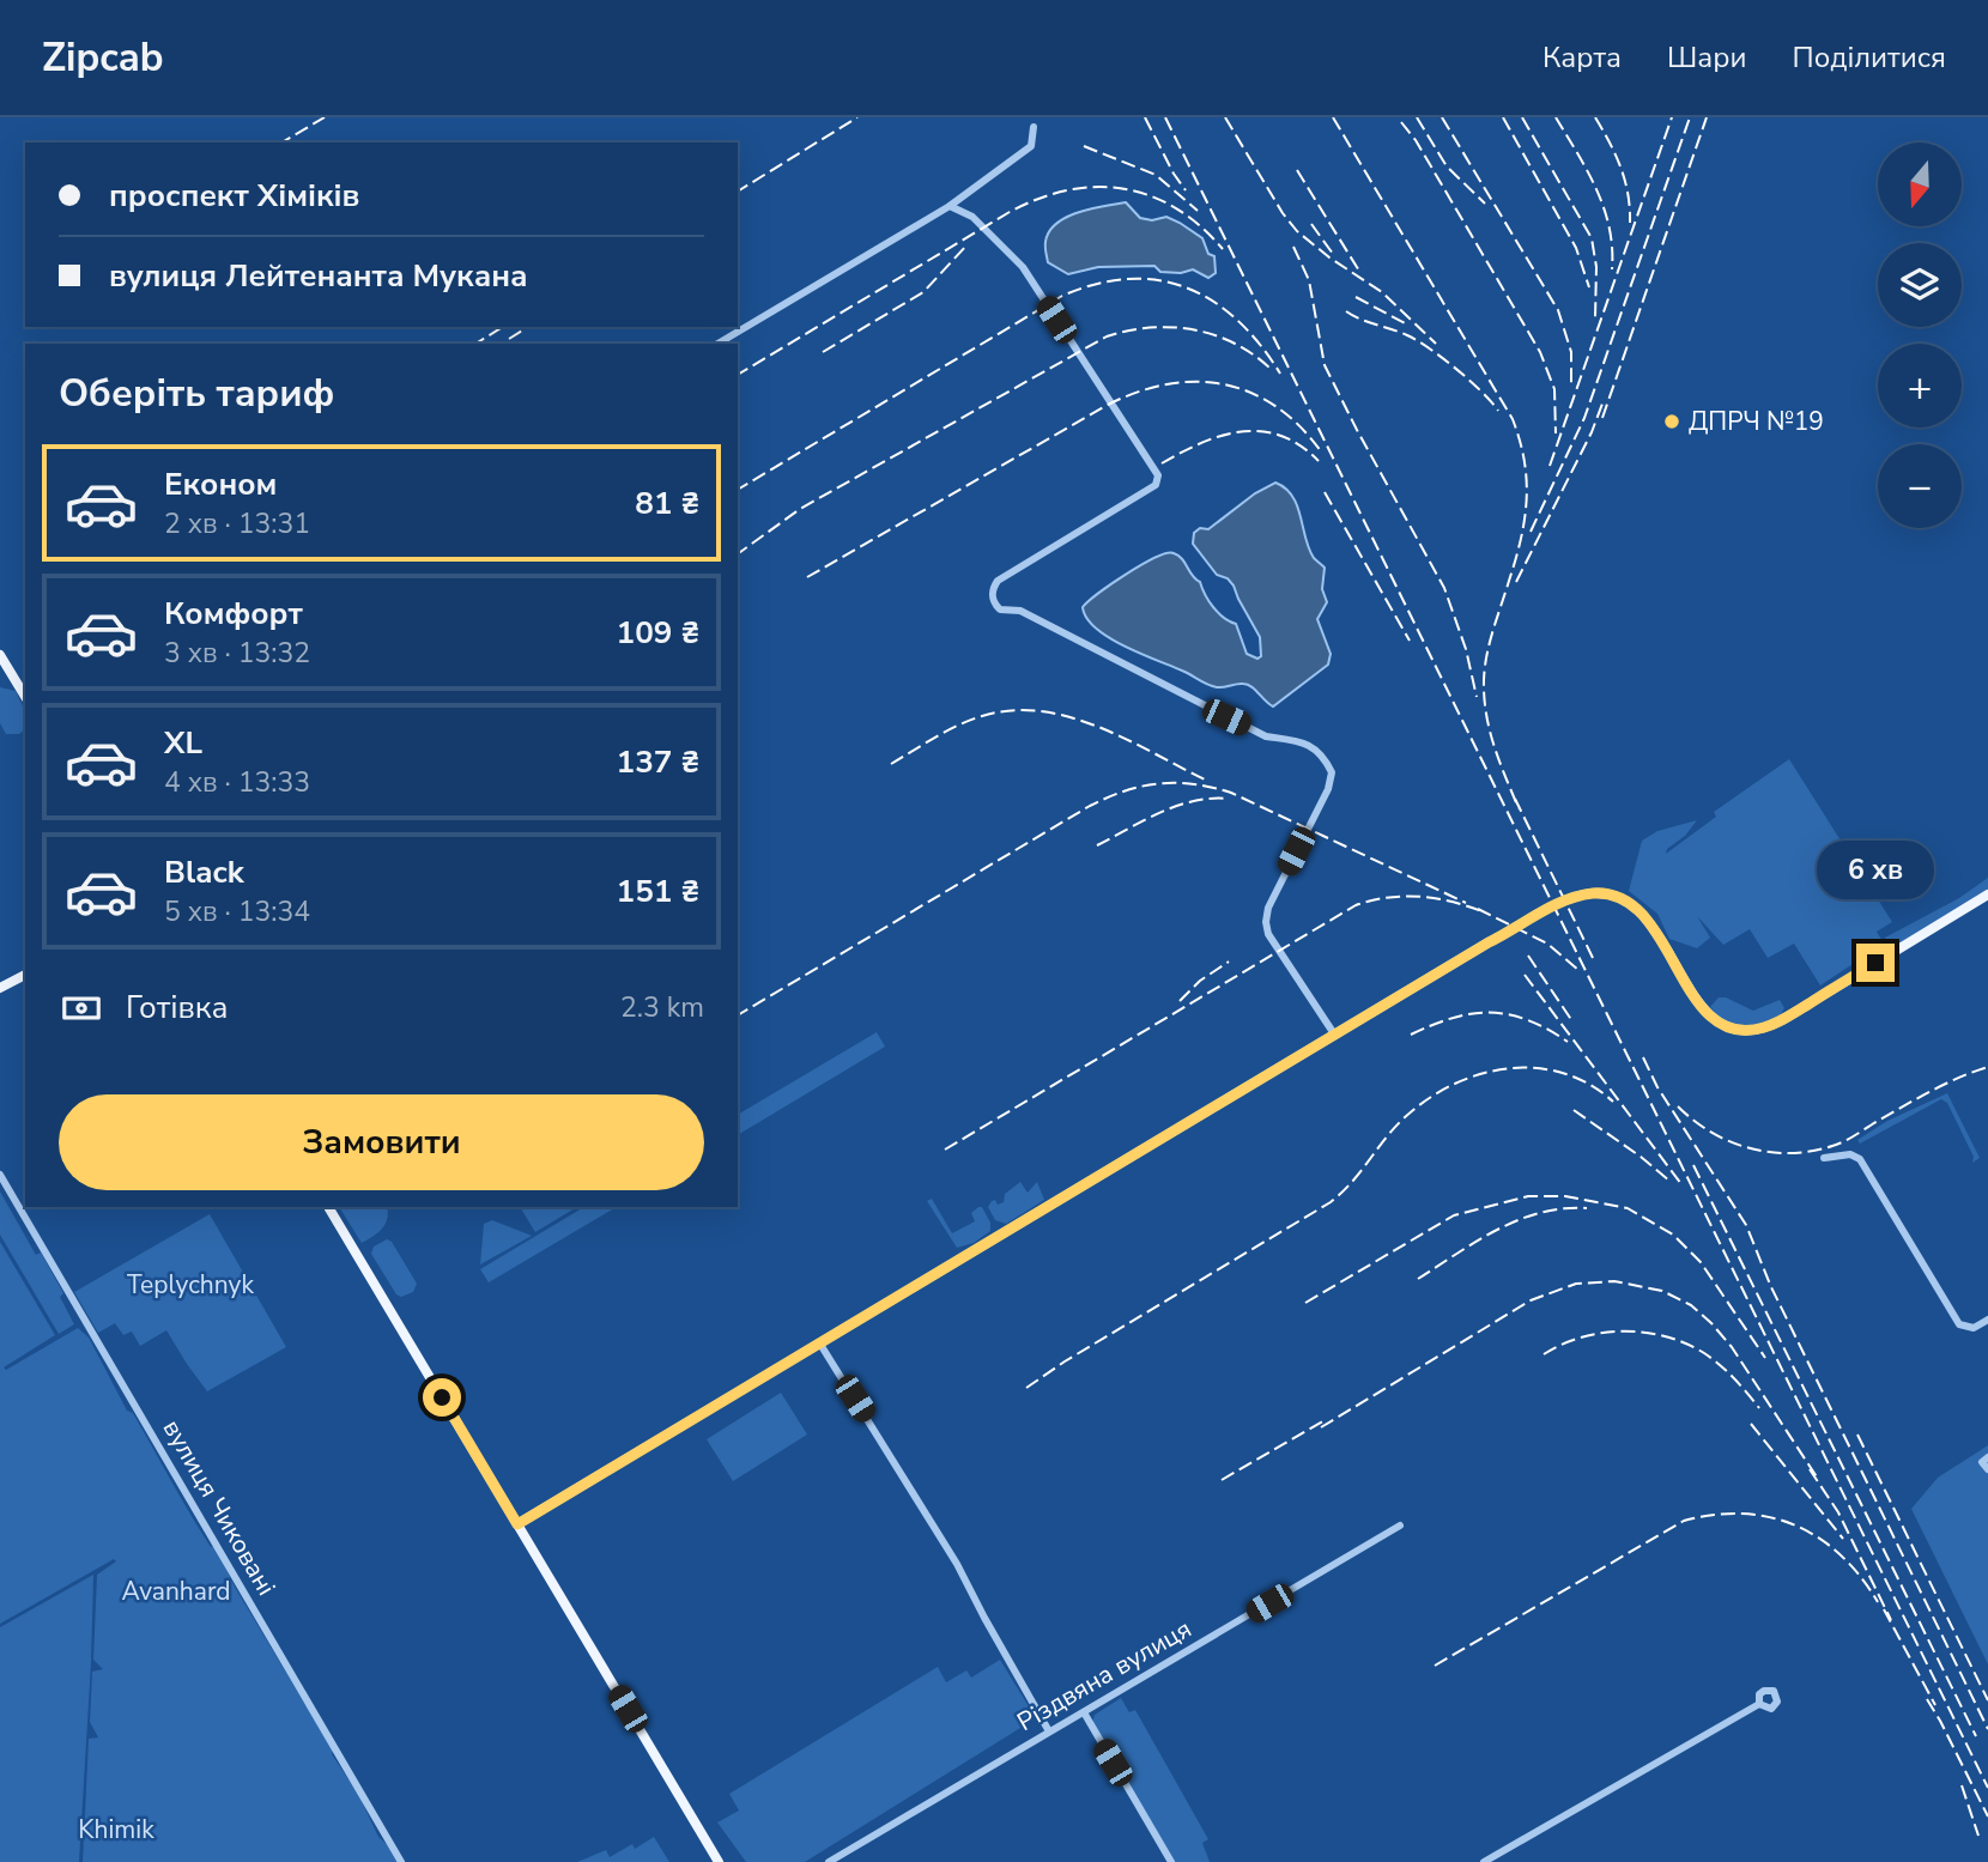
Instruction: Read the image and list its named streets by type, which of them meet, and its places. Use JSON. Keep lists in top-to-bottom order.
{
  "streets": {
    "street": ["вулиця Чиковані", "Різдвяна вулиця"]
  },
  "parks": ["Teplychnyk", "Avanhard", "Khimik"],
  "places": ["ДПРЧ №19"],
  "north": "bottom",
  "page": {
    "header": "Zipcab",
    "nav": ["Карта", "Шари", "Поділитися"],
    "map_buttons": ["+", "−"],
    "banner": ["проспект Хіміків", "вулиця Лейтенанта Мукана"],
    "heading": "Оберіть тариф",
    "list": [
      {
        "name": "Економ",
        "note": "2 хв · 13:31",
        "value": "81 ₴"
      },
      {
        "name": "Комфорт",
        "note": "3 хв · 13:32",
        "value": "109 ₴"
      },
      {
        "name": "XL",
        "note": "4 хв · 13:33",
        "value": "137 ₴"
      },
      {
        "name": "Black",
        "note": "5 хв · 13:34",
        "value": "151 ₴"
      }
    ],
    "bubble": "6 хв",
    "pay": ["Готівка", "2.3 km"],
    "buttons": "Замовити"
  }
}
